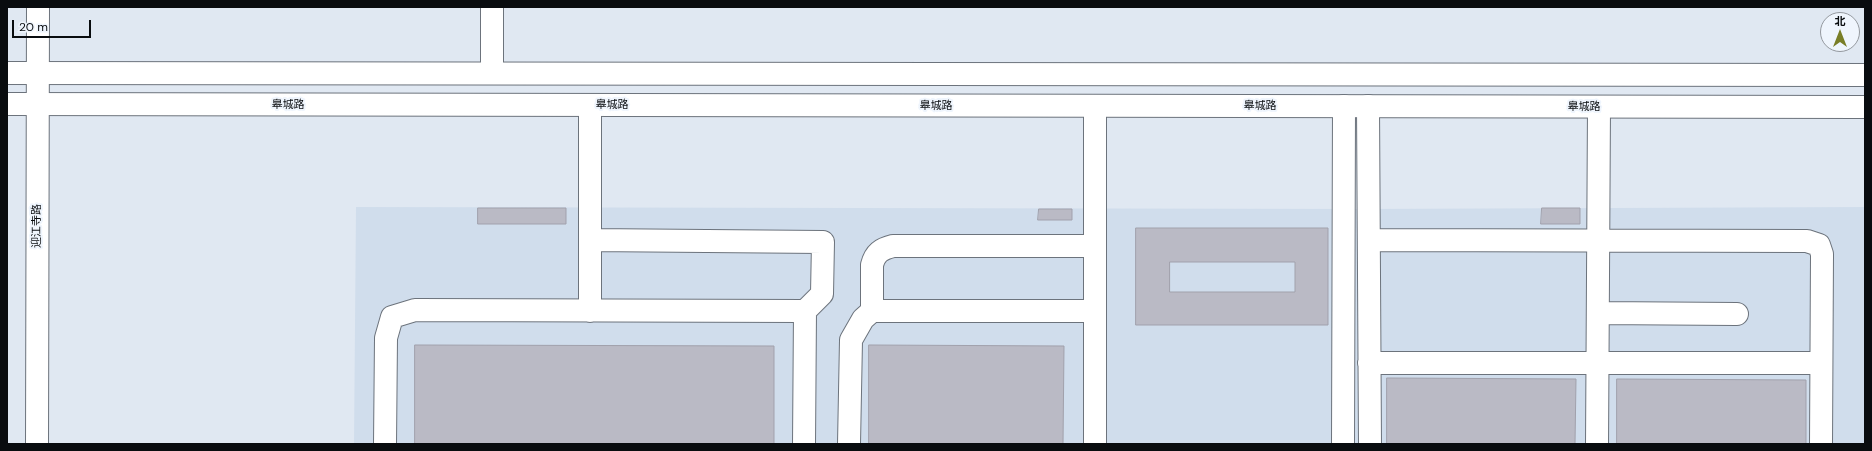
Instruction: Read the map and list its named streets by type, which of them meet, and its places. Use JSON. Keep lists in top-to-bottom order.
{
  "streets": {
    "main road": ["皋城路", "迎江寺路"]
  },
  "crossings": [
    ["皋城路", "迎江寺路"]
  ],
  "scale_bar": "20 m",
  "north": "top"
}
